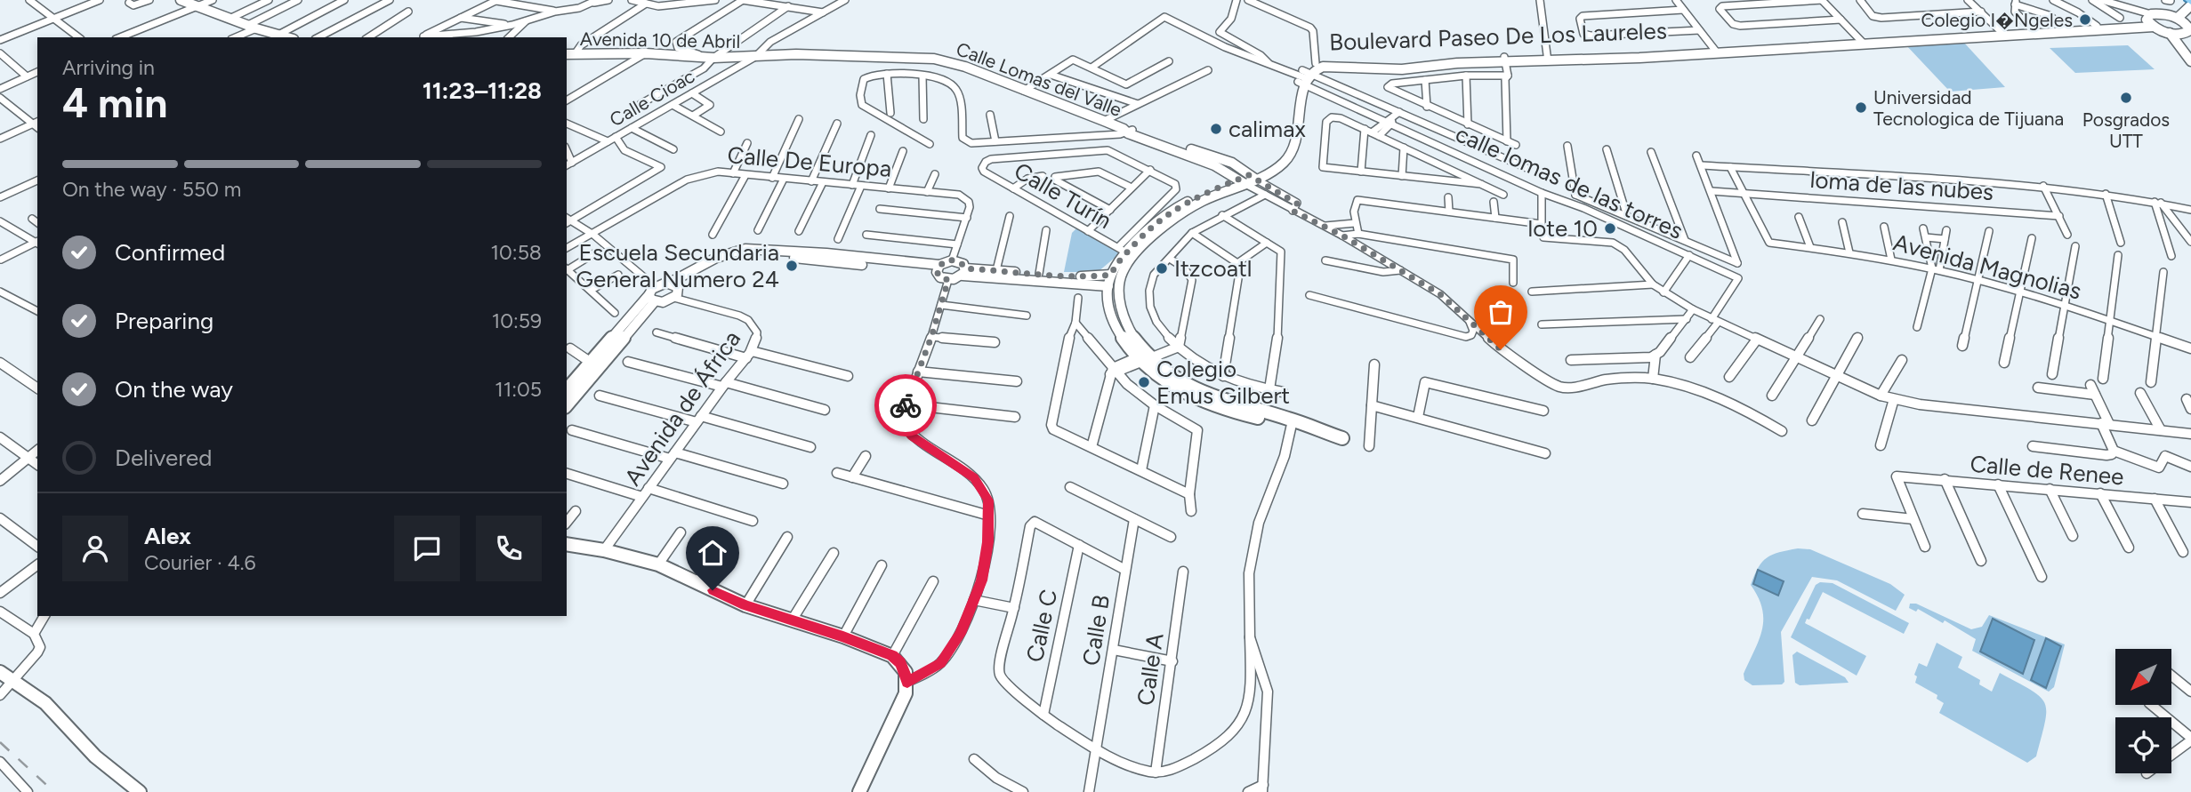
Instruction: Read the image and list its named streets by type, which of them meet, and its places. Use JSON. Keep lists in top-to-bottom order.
{
  "streets": {
    "street": [
      "Boulevard Paseo De Los Laureles",
      "Avenida 10 de Abril",
      "Calle Lomas del Valle",
      "Calle Cioac",
      "Calle De Europa",
      "calle lomas de las torres",
      "loma de las nubes",
      "Calle Turín",
      "Avenida Magnolias",
      "Avenida de África",
      "Calle de Renee",
      "Calle C",
      "Calle B",
      "Calle A"
    ]
  },
  "crossings": [
    ["Avenida 10 de Abril", "Calle Lomas del Valle"],
    ["Avenida 10 de Abril", "Calle Cioac"],
    ["Calle Lomas del Valle", "Calle Cioac"],
    ["calle lomas de las torres", "loma de las nubes"],
    ["loma de las nubes", "Avenida Magnolias"]
  ],
  "places": [
    "Colegio I�Ngeles",
    "Posgrados UTT",
    "Universidad Tecnologica de Tijuana",
    "calimax",
    "lote 10",
    "Escuela Secundaria General Numero 24",
    "Itzcoatl",
    "Colegio Emus Gilbert"
  ],
  "north": "bottom left",
  "page": {
    "heading": ["4 min", "Arriving in", "11:23–11:28"],
    "panel": ["Alex", "Courier · 4.6"],
    "bar": "On the way · 550 m",
    "list": [
      ["Confirmed", "10:58"],
      ["Preparing", "10:59"],
      ["On the way", "11:05"],
      "Delivered"
    ]
  }
}
